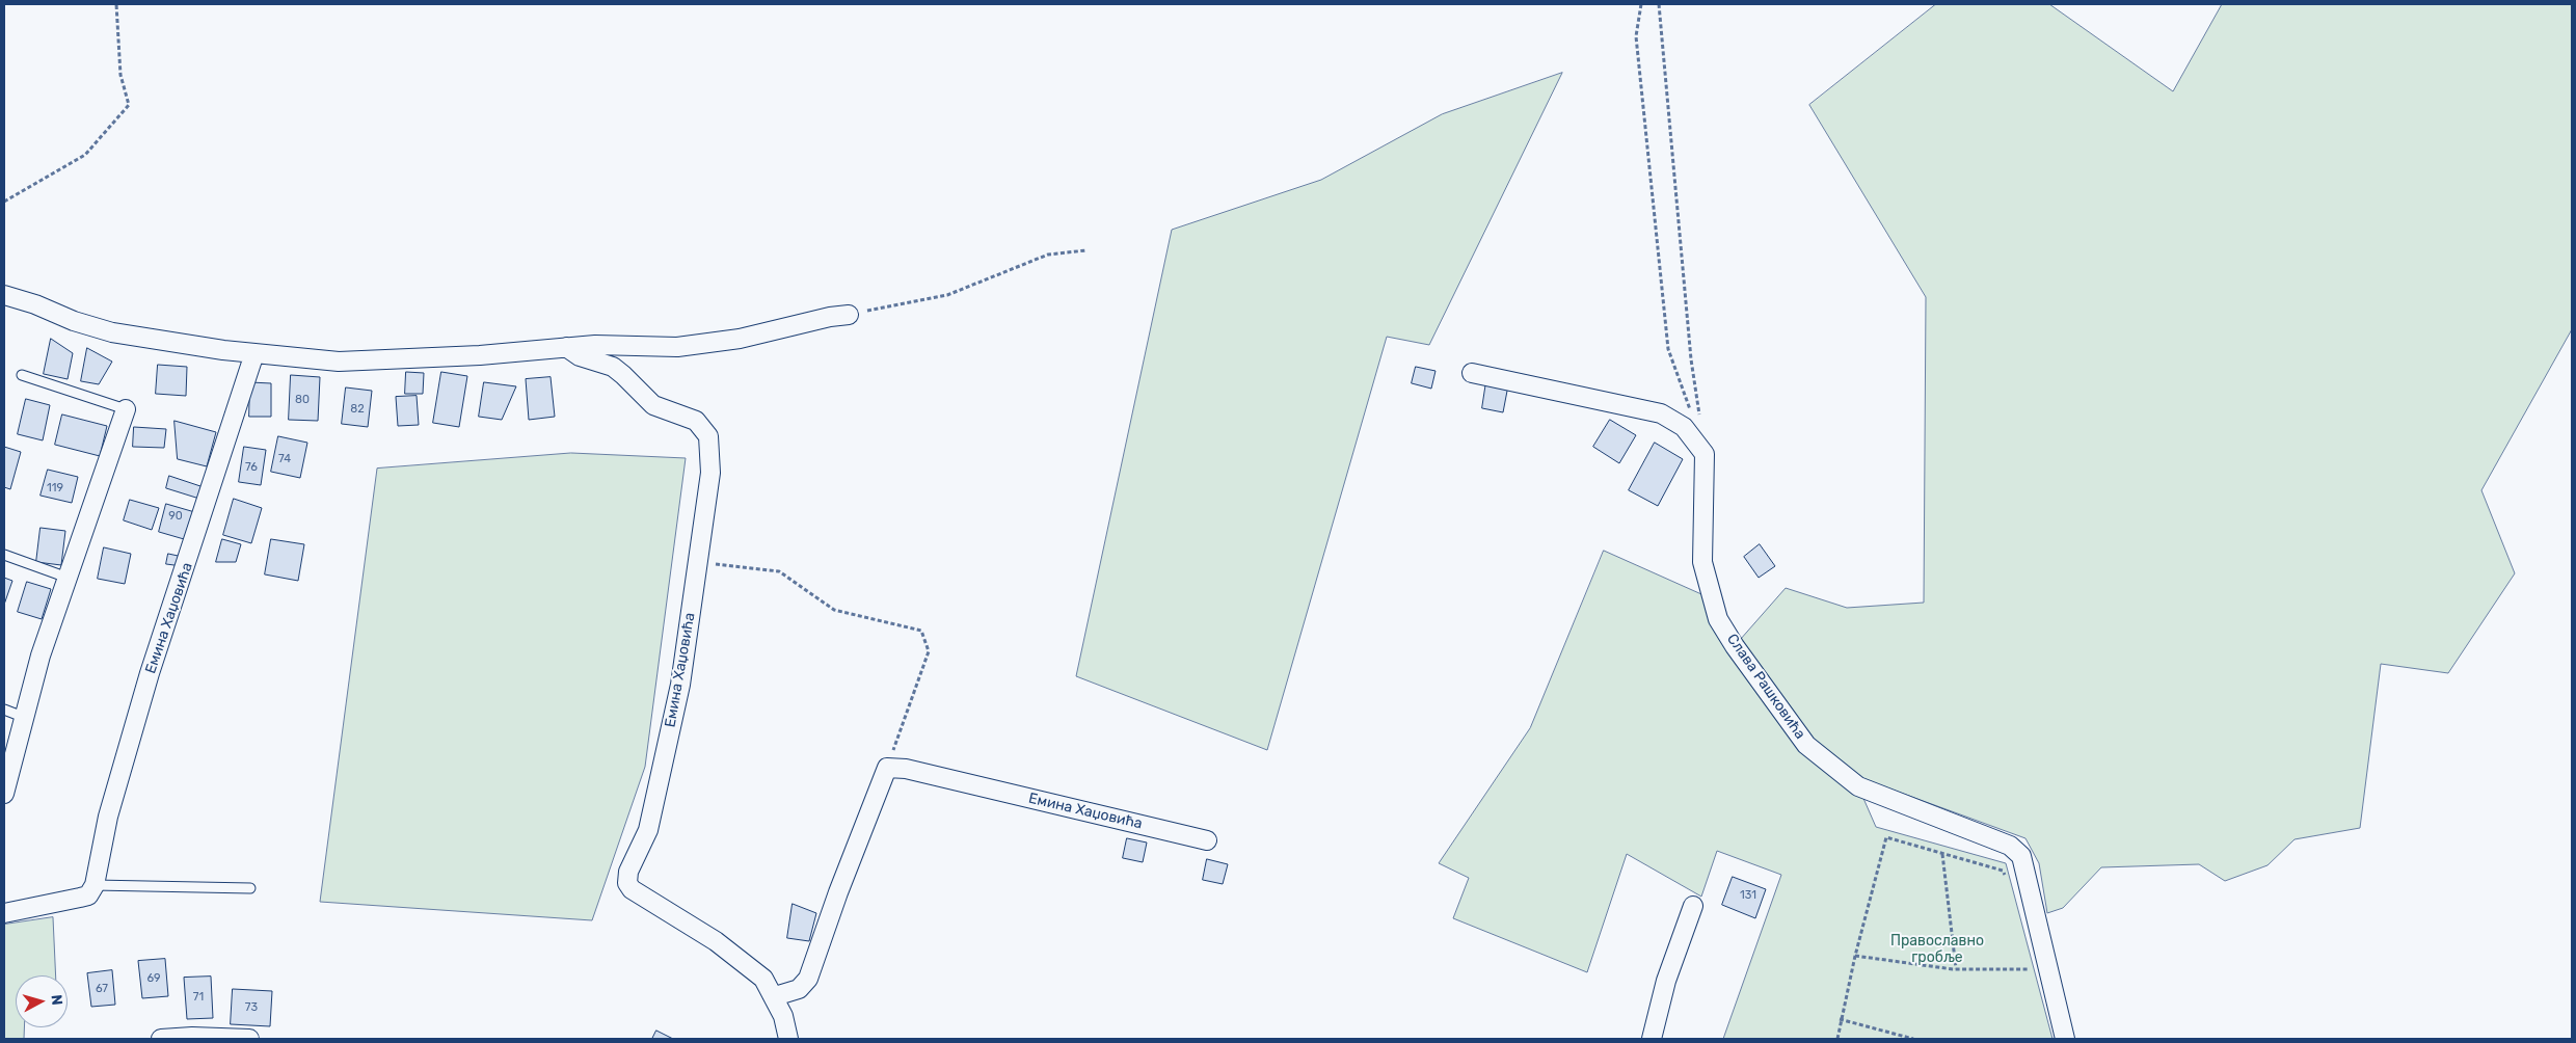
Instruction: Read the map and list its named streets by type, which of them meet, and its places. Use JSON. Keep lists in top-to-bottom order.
{
  "streets": {
    "street": ["Емина Хаџовића", "Слава Рашковића"]
  },
  "parks": ["Православно гробље"],
  "house_numbers": [
    "80",
    "82",
    "74",
    "76",
    "119",
    "90",
    "131",
    "69",
    "67",
    "71",
    "73"
  ],
  "north": "right"
}
